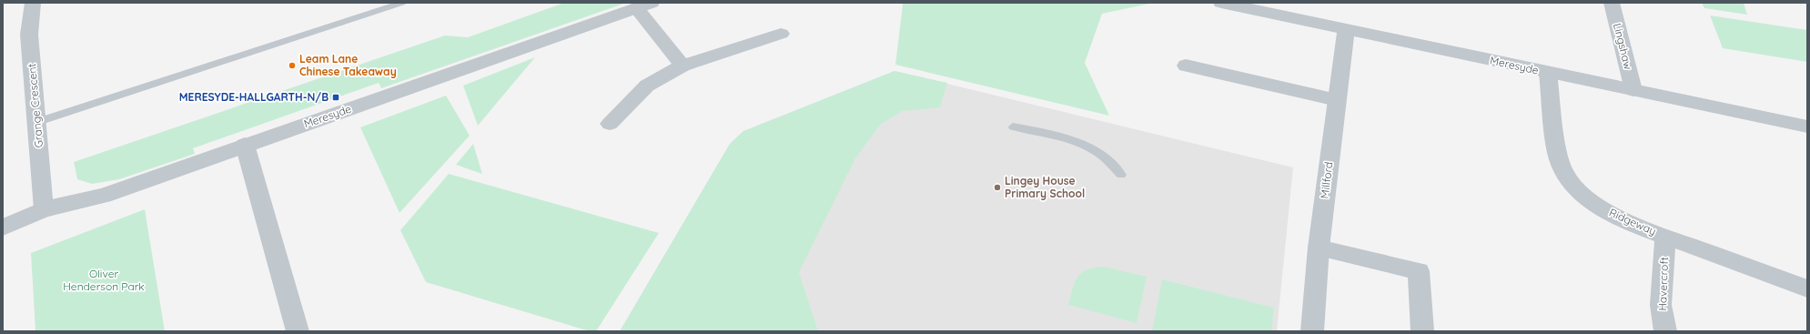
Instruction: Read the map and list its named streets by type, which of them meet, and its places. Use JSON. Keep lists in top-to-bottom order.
{
  "streets": {
    "street": [
      "Lingshaw",
      "Meresyde",
      "Grange Crescent",
      "Millford",
      "Ridgeway",
      "Havercroft"
    ]
  },
  "crossings": [
    ["Lingshaw", "Meresyde"],
    ["Meresyde", "Grange Crescent"],
    ["Meresyde", "Millford"],
    ["Meresyde", "Ridgeway"],
    ["Ridgeway", "Havercroft"]
  ],
  "parks": ["Oliver Henderson Park"],
  "places": {
    "other": ["Leam Lane Chinese Takeaway", "Lingey House Primary School"],
    "transit": ["MERESYDE-HALLGARTH-N/B"]
  }
}
